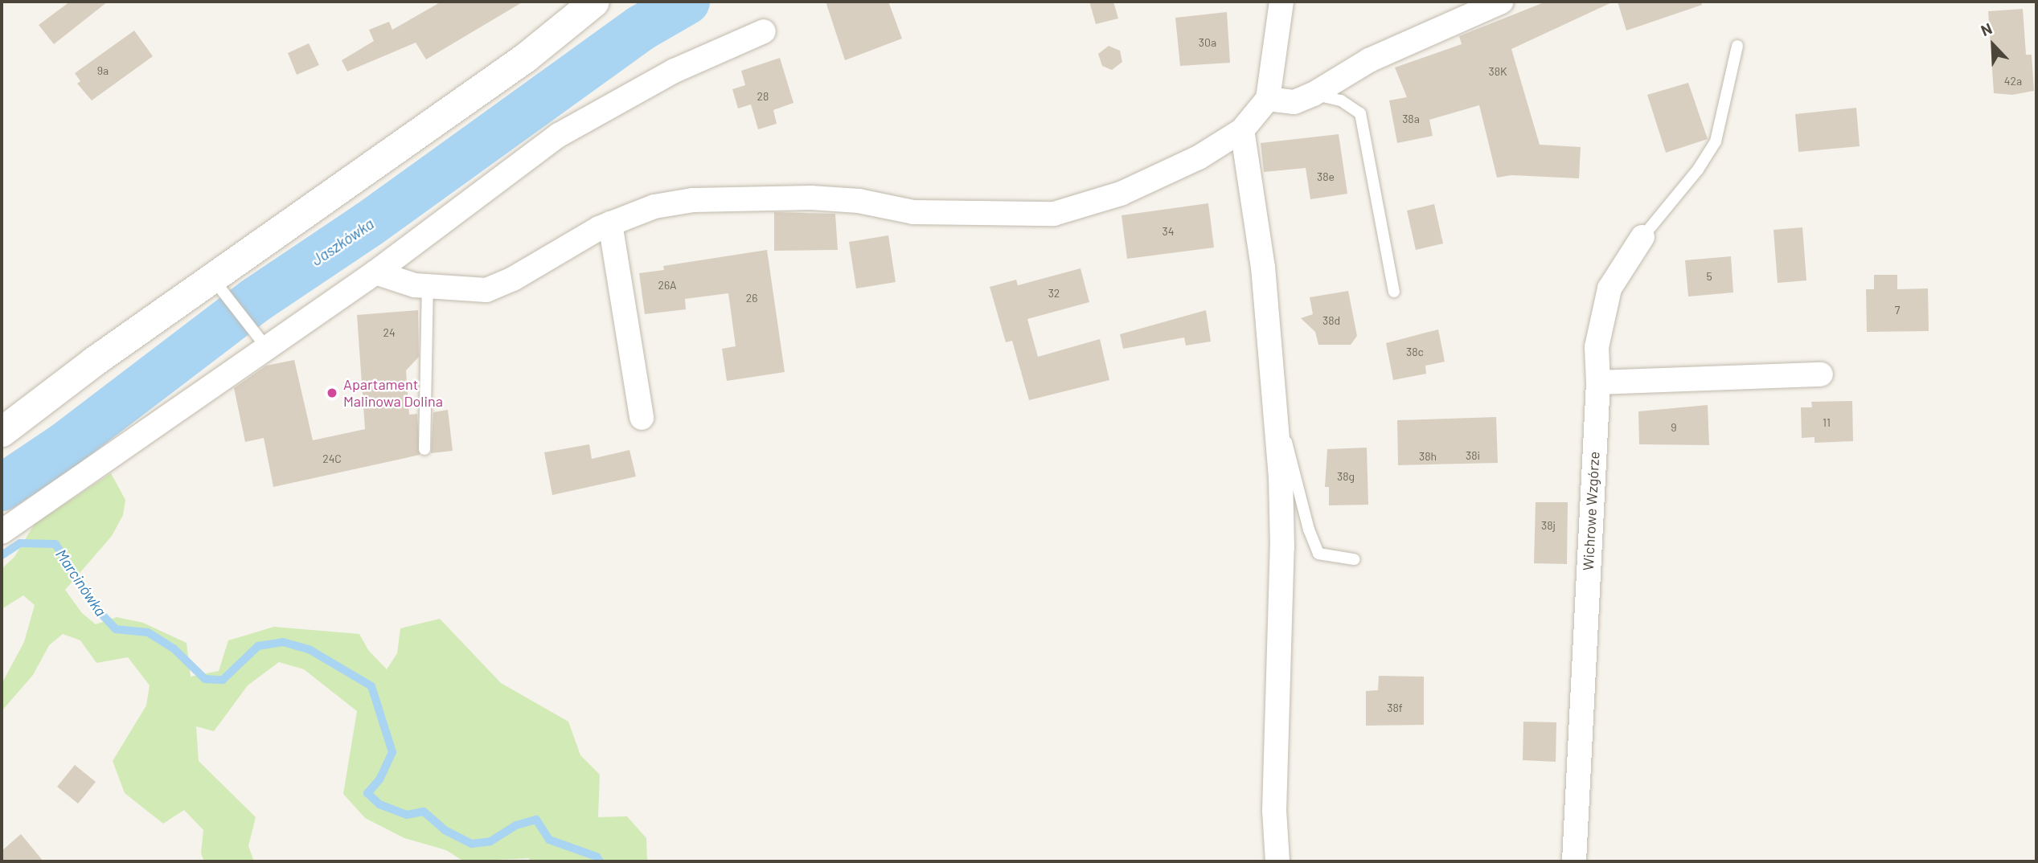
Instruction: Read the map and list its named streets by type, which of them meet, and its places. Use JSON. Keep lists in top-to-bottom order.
{
  "streets": {
    "street": ["Wichrowe Wzgórze"]
  },
  "water": ["Jaszkówka", "Marcinówka"],
  "places": ["Apartament Malinowa Dolina"],
  "house_numbers": [
    "30a",
    "9a",
    "38K",
    "42a",
    "28",
    "38a",
    "38e",
    "34",
    "5",
    "26A",
    "32",
    "26",
    "7",
    "38d",
    "24",
    "38c",
    "11",
    "9",
    "38i",
    "38h",
    "24C",
    "38g",
    "38j",
    "38f"
  ],
  "north": "top left"
}
